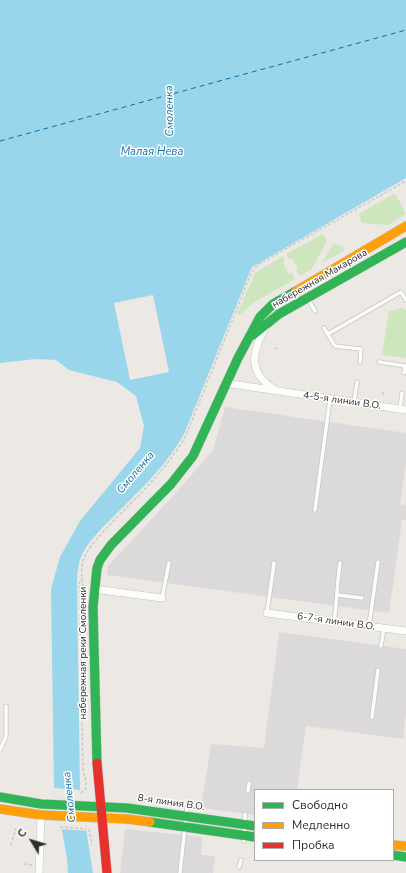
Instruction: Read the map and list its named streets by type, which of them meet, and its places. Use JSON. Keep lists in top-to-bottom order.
{
  "streets": {
    "main road": ["набережная Макарова", "набережная реки Смоленки", "8-я линия В.О."],
    "street": ["4-5-я линии В.О.", "6-7-я линии В.О."]
  },
  "crossings": [
    ["набережная Макарова", "4-5-я линии В.О."],
    ["набережная Макарова", "набережная реки Смоленки"],
    ["4-5-я линии В.О.", "набережная реки Смоленки"],
    ["набережная реки Смоленки", "8-я линия В.О."]
  ],
  "water": ["Смоленка", "Малая Нева"],
  "legend": ["Свободно", "Медленно", "Пробка"],
  "north": "top left"
}
